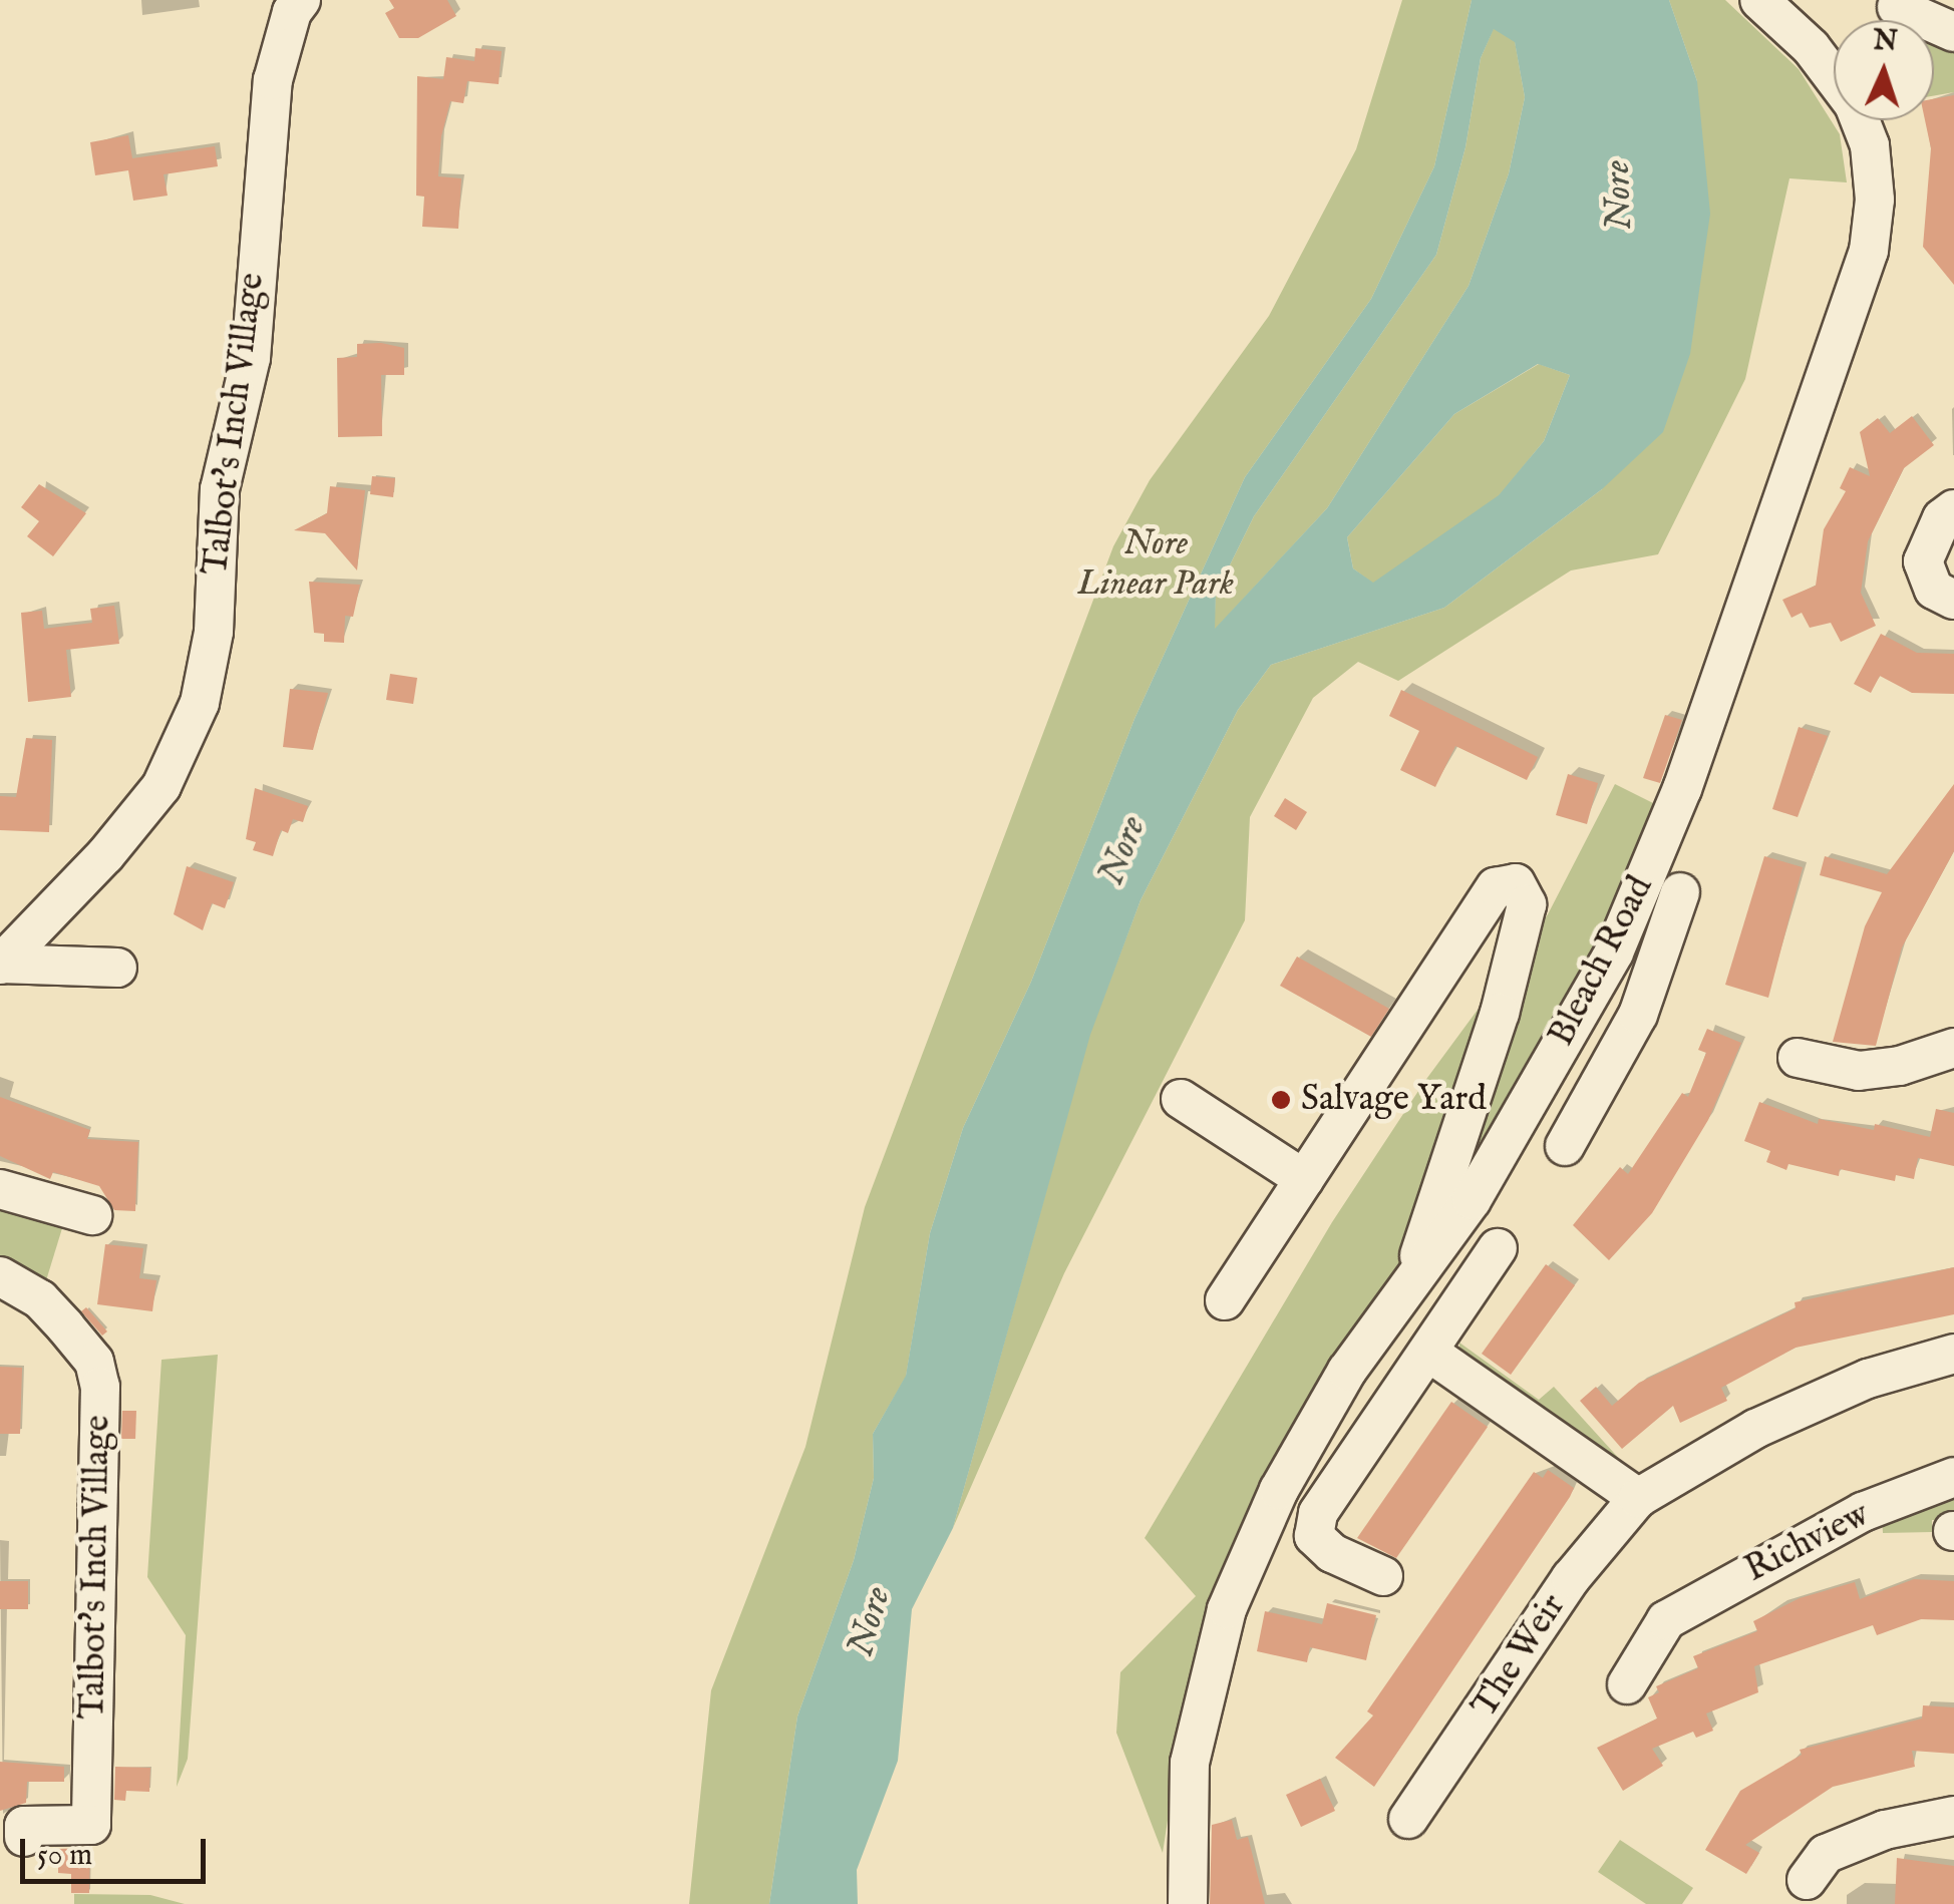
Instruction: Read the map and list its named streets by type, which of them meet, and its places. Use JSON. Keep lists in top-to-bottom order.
{
  "streets": {
    "street": [
      "Talbot's Inch Village",
      "Bleach Road",
      "Richview",
      "The Weir"
    ]
  },
  "water": ["Nore"],
  "parks": ["Nore Linear Park"],
  "places": ["Salvage Yard"],
  "scale_bar": "50 m",
  "north": "top"
}
